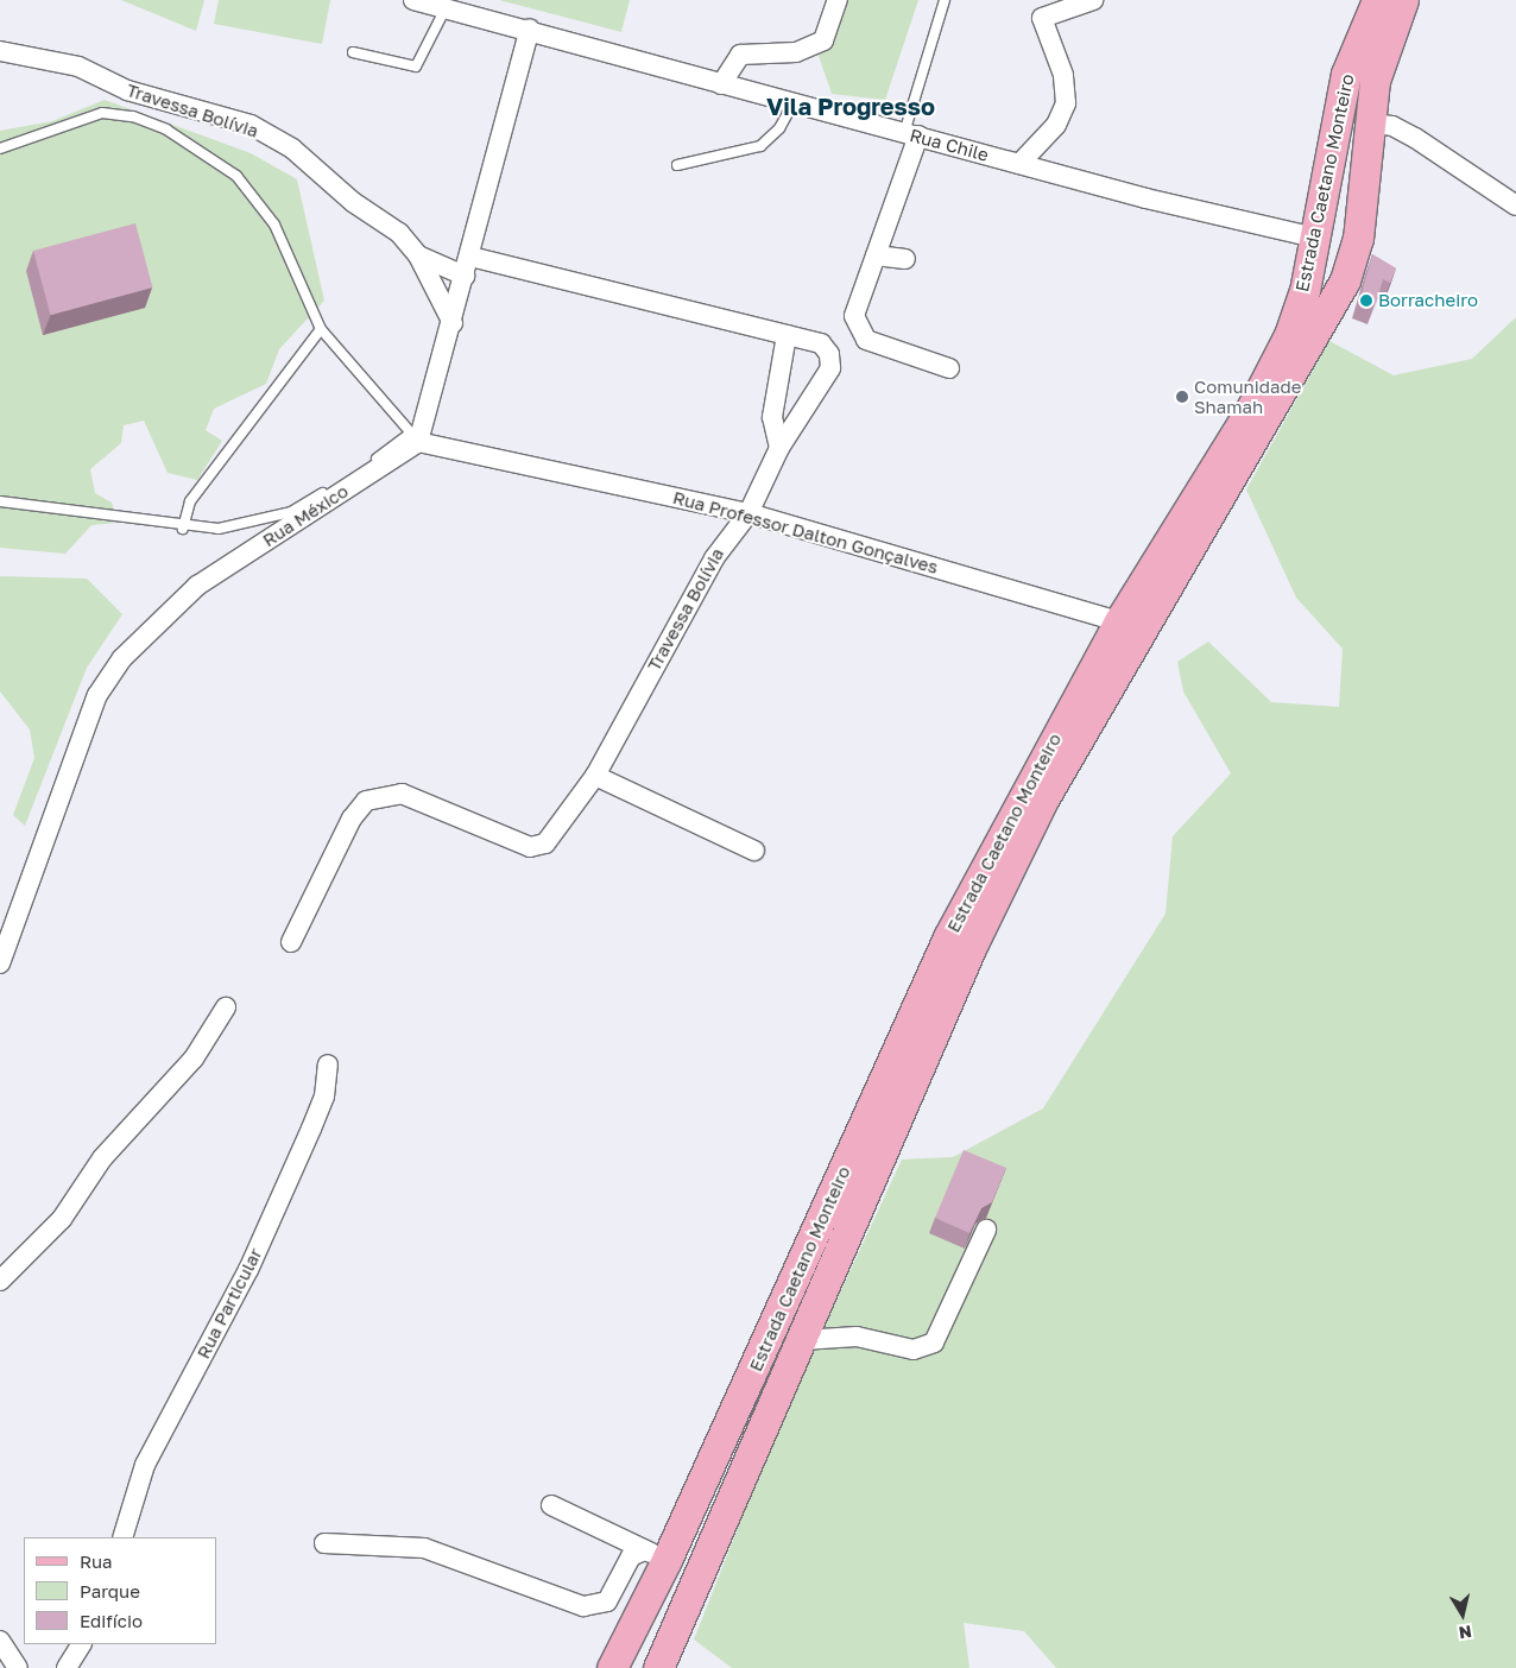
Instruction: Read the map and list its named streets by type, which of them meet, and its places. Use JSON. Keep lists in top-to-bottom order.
{
  "streets": {
    "main road": ["Estrada Caetano Monteiro"],
    "street": [
      "Travessa Bolívia",
      "Rua Chile",
      "Rua México",
      "Rua Professor Dalton Gonçalves",
      "Rua Particular"
    ]
  },
  "crossings": [
    ["Travessa Bolívia", "Rua Professor Dalton Gonçalves"],
    ["Rua Chile", "Estrada Caetano Monteiro"],
    ["Estrada Caetano Monteiro", "Rua Professor Dalton Gonçalves"],
    ["Rua México", "Rua Professor Dalton Gonçalves"]
  ],
  "districts": ["Vila Progresso"],
  "places": ["Borracheiro", "Comunidade Shamah"],
  "legend": ["Rua", "Parque", "Edifício"],
  "north": "bottom"
}
